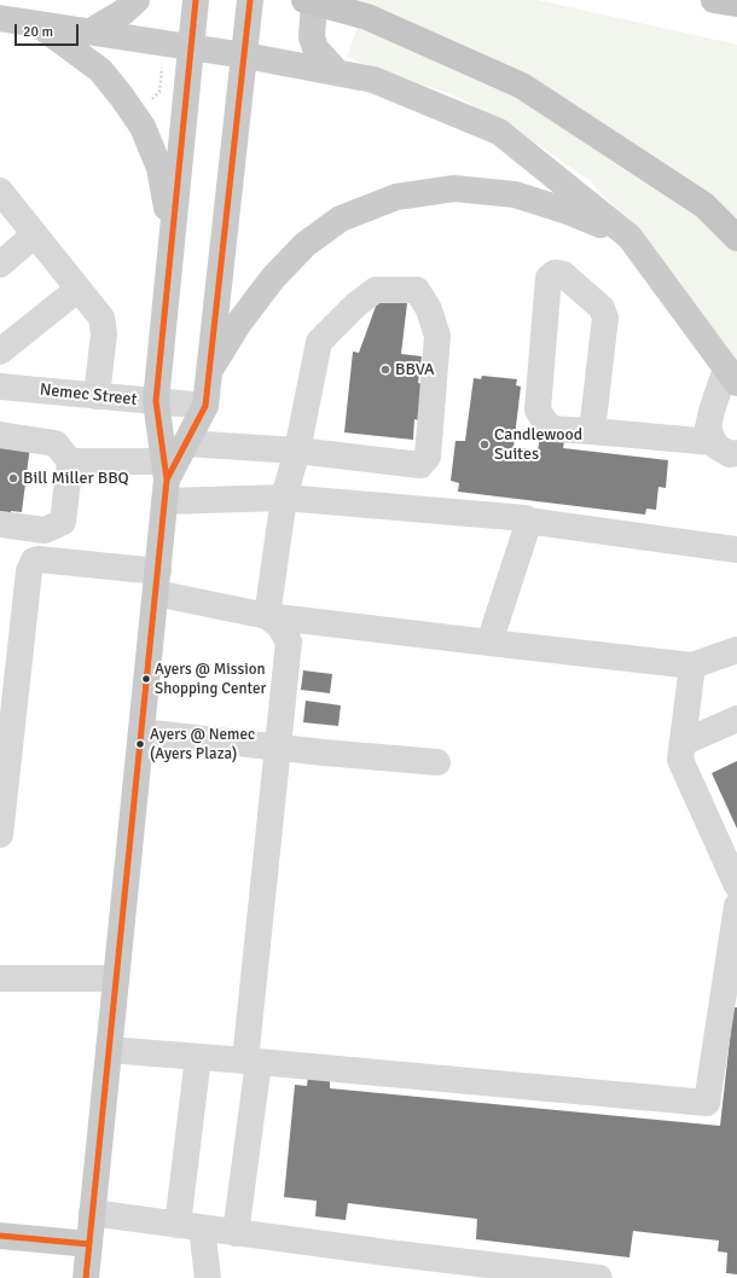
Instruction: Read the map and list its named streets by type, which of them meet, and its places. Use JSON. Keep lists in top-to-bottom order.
{
  "streets": {
    "street": ["Nemec Street"]
  },
  "places": [
    "BBVA",
    "Candlewood Suites",
    "Bill Miller BBQ",
    "Ayers @ Mission Shopping Center",
    "Ayers @ Nemec (Ayers Plaza)"
  ],
  "scale_bar": "20 m"
}
